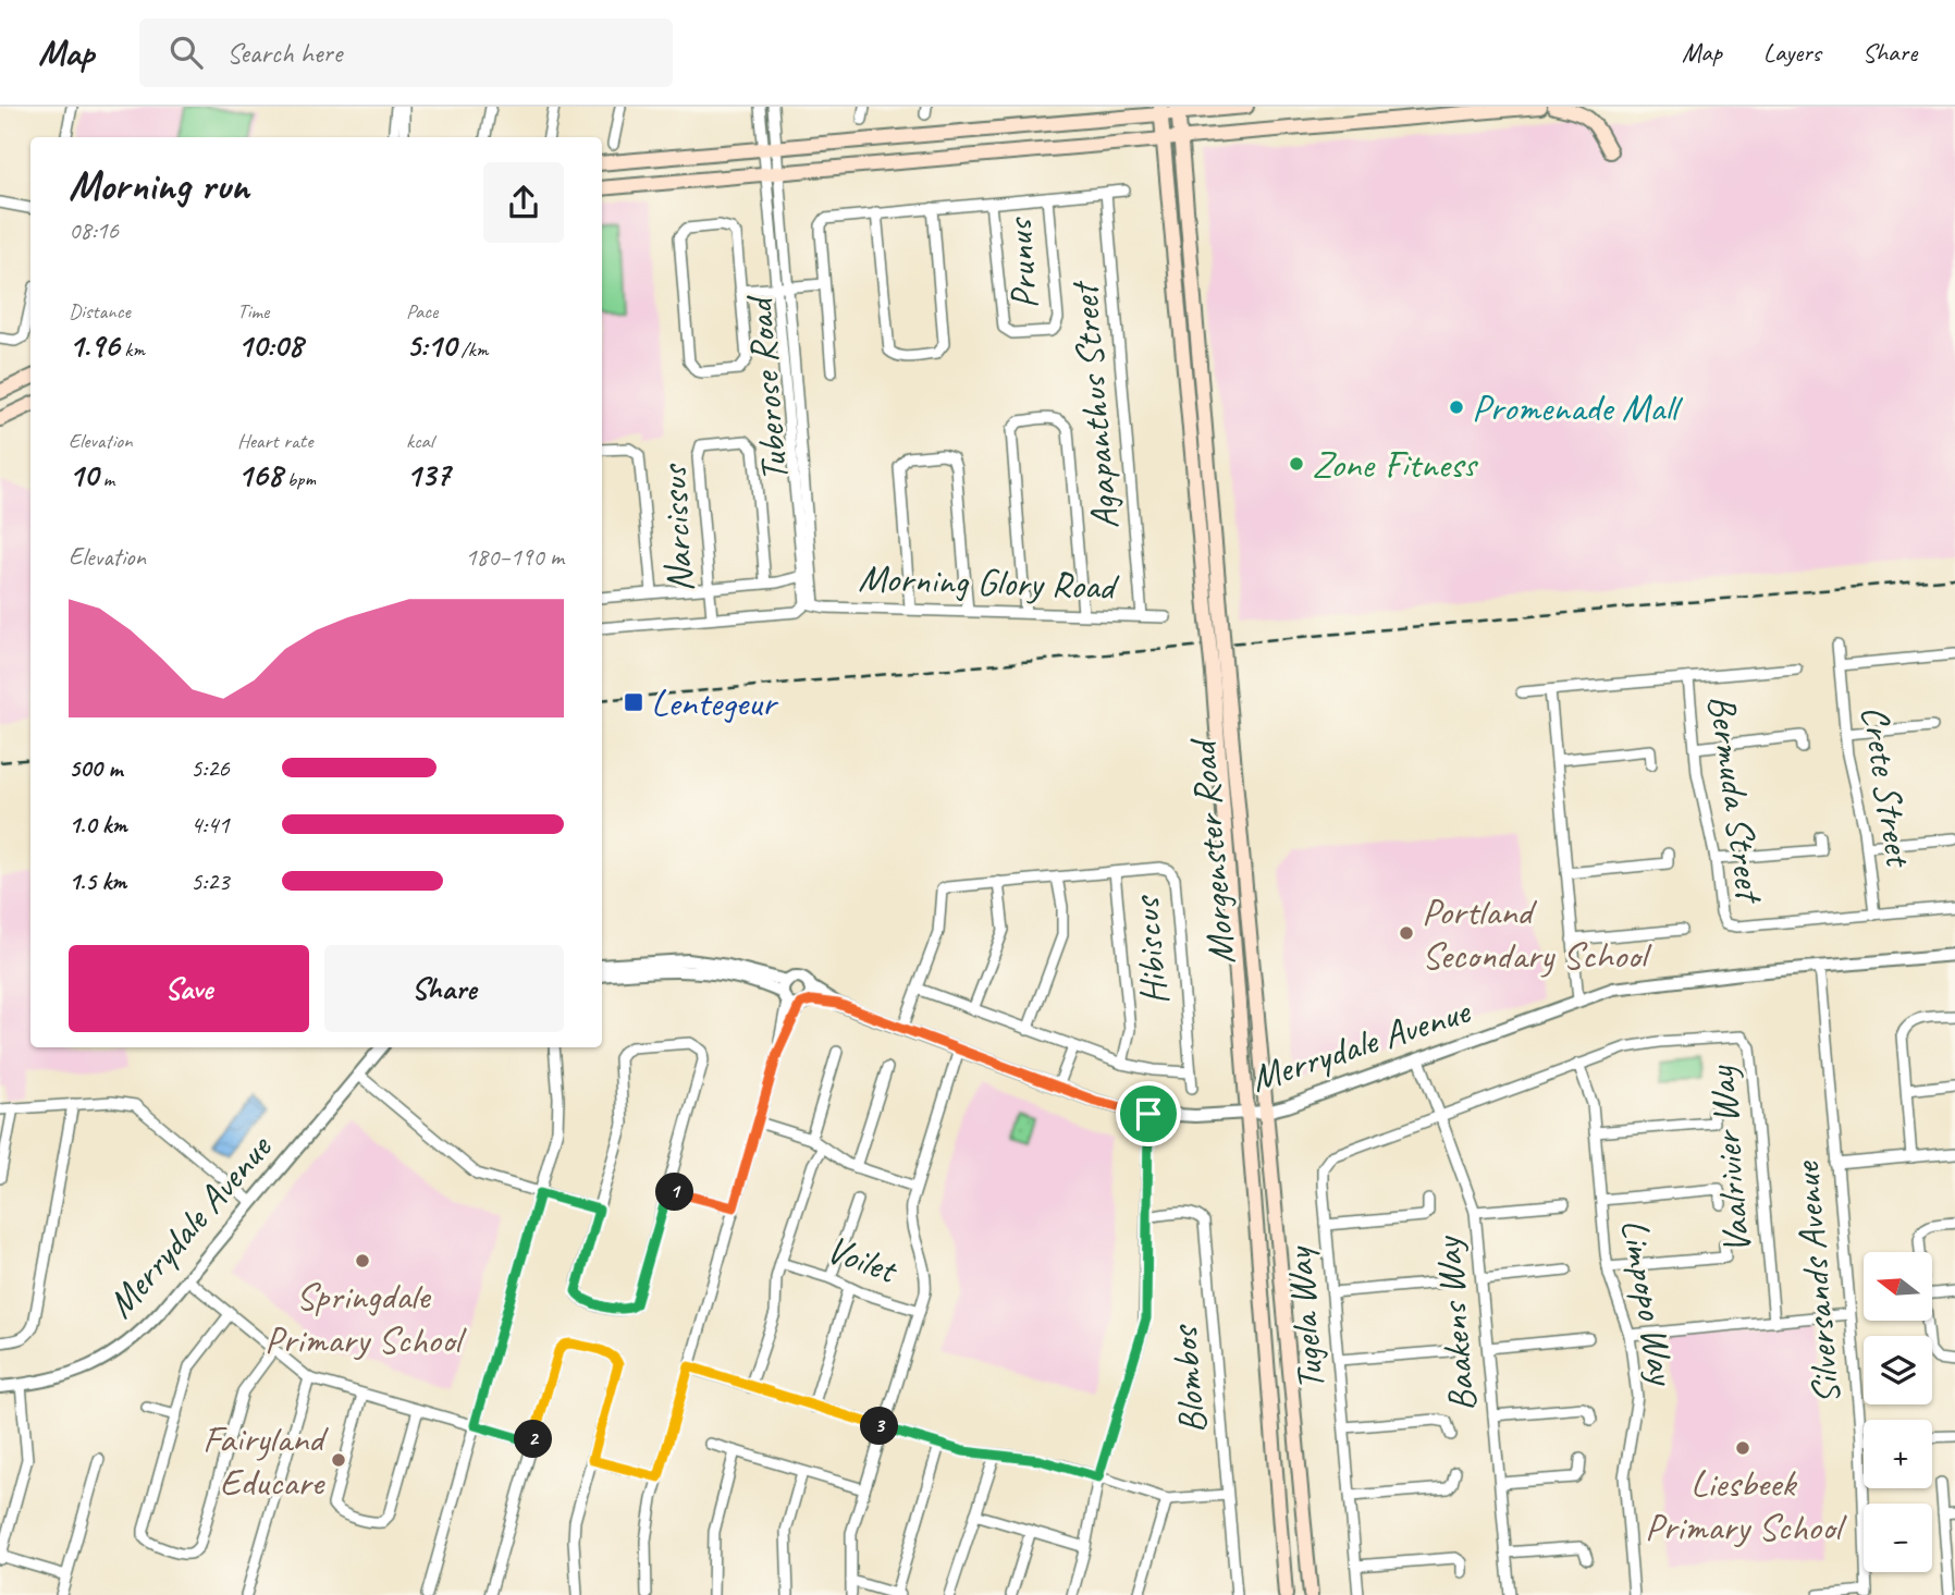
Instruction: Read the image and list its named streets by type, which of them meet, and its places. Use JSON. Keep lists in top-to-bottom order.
{
  "streets": {
    "main road": ["Morgenster Road"],
    "street": [
      "Prunus",
      "Tuberose Road",
      "Agapanthus Street",
      "Narcissus",
      "Morning Glory Road",
      "Crete Street",
      "Bermuda Street",
      "Hibiscus",
      "Merrydale Avenue",
      "Vaalrivier Way",
      "Voilet",
      "Silversands Avenue",
      "Limpopo Way",
      "Tugela Way",
      "Baakens Way",
      "Blombos"
    ]
  },
  "crossings": [
    ["Tuberose Road", "Morning Glory Road"],
    ["Agapanthus Street", "Morning Glory Road"],
    ["Narcissus", "Morning Glory Road"],
    ["Crete Street", "Bermuda Street"],
    ["Morgenster Road", "Merrydale Avenue"],
    ["Hibiscus", "Merrydale Avenue"],
    ["Merrydale Avenue", "Silversands Avenue"],
    ["Merrydale Avenue", "Baakens Way"],
    ["Vaalrivier Way", "Limpopo Way"],
    ["Vaalrivier Way", "Tugela Way"],
    ["Vaalrivier Way", "Baakens Way"],
    ["Tugela Way", "Baakens Way"]
  ],
  "places": {
    "other": [
      "Promenade Mall",
      "Zone Fitness",
      "Portland Secondary School",
      "Springdale Primary School",
      "Liesbeek Primary School",
      "Fairyland Educare"
    ],
    "transit": ["Lentegeur"]
  },
  "north": "left",
  "page": {
    "header": "Map",
    "search": "Search here",
    "nav": ["Map", "Layers", "Share"],
    "heading": ["Morning run", "08:16"],
    "stats": [
      ["Distance", "1.96 km"],
      ["Time", "10:08"],
      ["Pace", "5:10 /km"],
      ["Elevation", "10 m"],
      ["Heart rate", "168 bpm"],
      ["kcal", "137"]
    ],
    "chart": ["Elevation", "180–190 m"],
    "list": [
      {
        "name": "500 m",
        "note": "5:26"
      },
      {
        "name": "1.0 km",
        "note": "4:41"
      },
      {
        "name": "1.5 km",
        "note": "5:23"
      }
    ],
    "buttons": ["Save", "Share"],
    "pins": ["1", "3", "2"],
    "map_buttons": ["+", "−"]
  }
}
